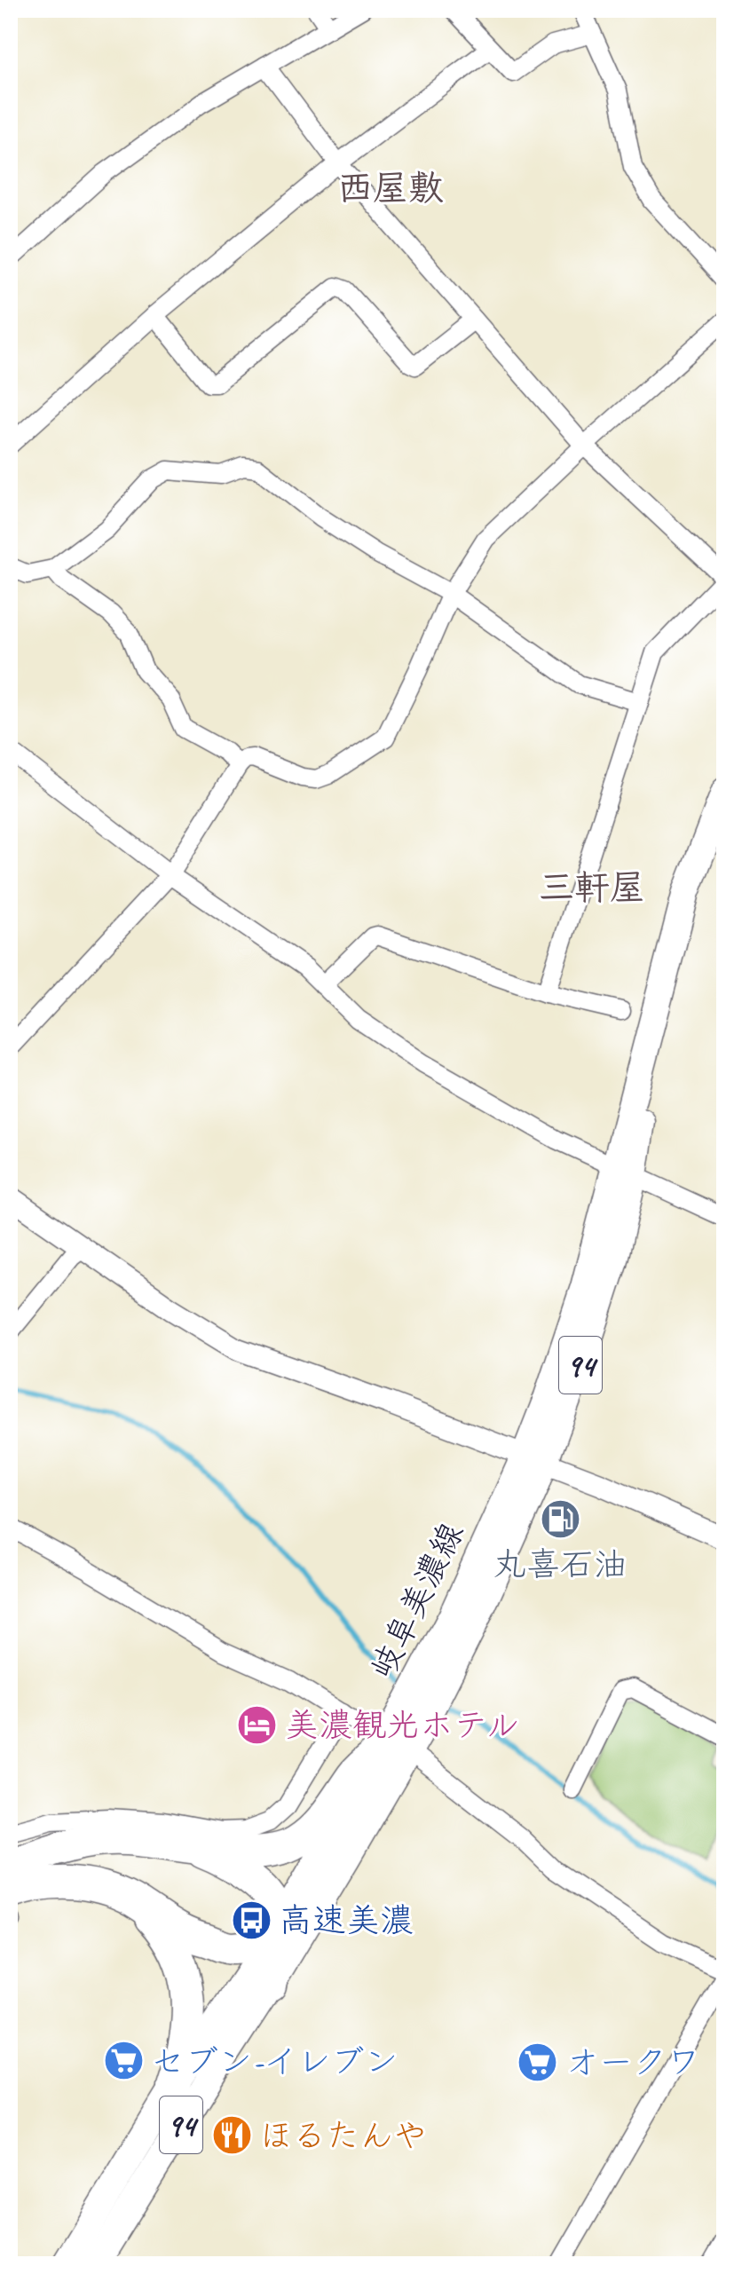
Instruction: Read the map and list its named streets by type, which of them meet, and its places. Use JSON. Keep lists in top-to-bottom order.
{
  "streets": {
    "main road": ["94", "岐阜美濃線"]
  },
  "districts": ["西屋敷", "三軒屋"],
  "places": {
    "fuel station": ["丸喜石油"],
    "hotel": ["美濃観光ホテル"],
    "bus stop": ["高速美濃"],
    "supermarket": ["セブン-イレブン", "オークワ"],
    "restaurant": ["ほるたんや"]
  }
}
